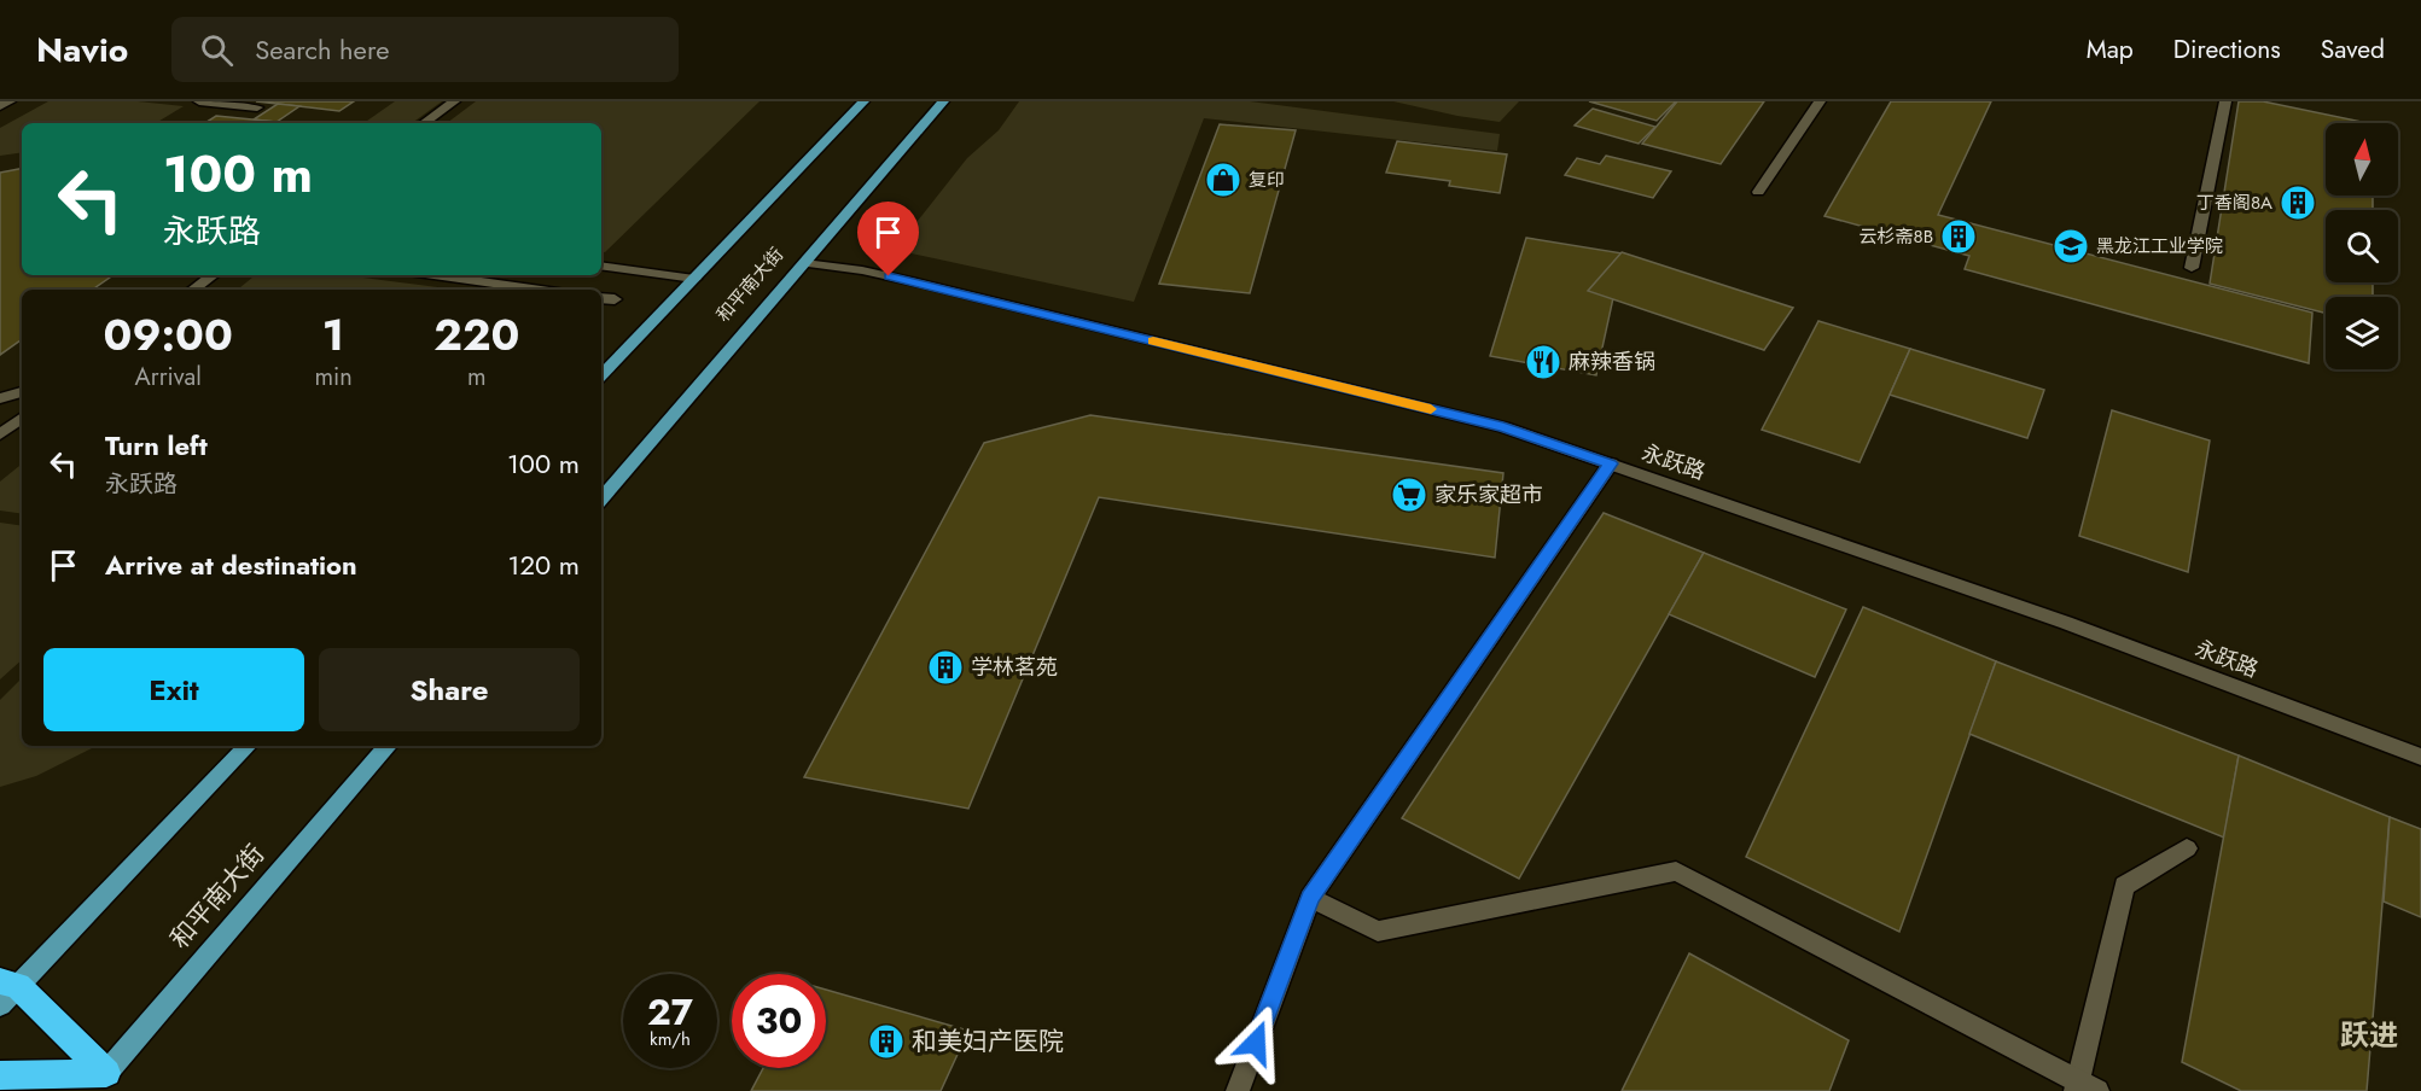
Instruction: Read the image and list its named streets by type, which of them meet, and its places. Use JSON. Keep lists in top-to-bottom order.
{
  "streets": {
    "main road": ["和平南大街"],
    "street": ["永跃路"]
  },
  "crossings": [
    ["和平南大街", "永跃路"]
  ],
  "districts": ["跃进"],
  "places": {
    "shop": ["复印"],
    "building": [
      "丁香阁8A",
      "云杉斋8B",
      "学林茗苑",
      "和美妇产医院"
    ],
    "school or university": ["黑龙江工业学院"],
    "restaurant": ["麻辣香锅"],
    "supermarket": ["家乐家超市"]
  },
  "north": "top",
  "page": {
    "header": "Navio",
    "search": "Search here",
    "nav": ["Map", "Directions", "Saved"],
    "turn": ["100 m", "永跃路"],
    "eta": [
      "09:00",
      "Arrival",
      "1",
      "min",
      "220",
      "m"
    ],
    "list": [
      {
        "name": "Turn left",
        "note": "永跃路",
        "value": "100 m"
      },
      {
        "name": "Arrive at destination",
        "value": "120 m"
      }
    ],
    "buttons": ["Exit", "Share"],
    "speed": "27 km/h",
    "limit": "30"
  }
}
